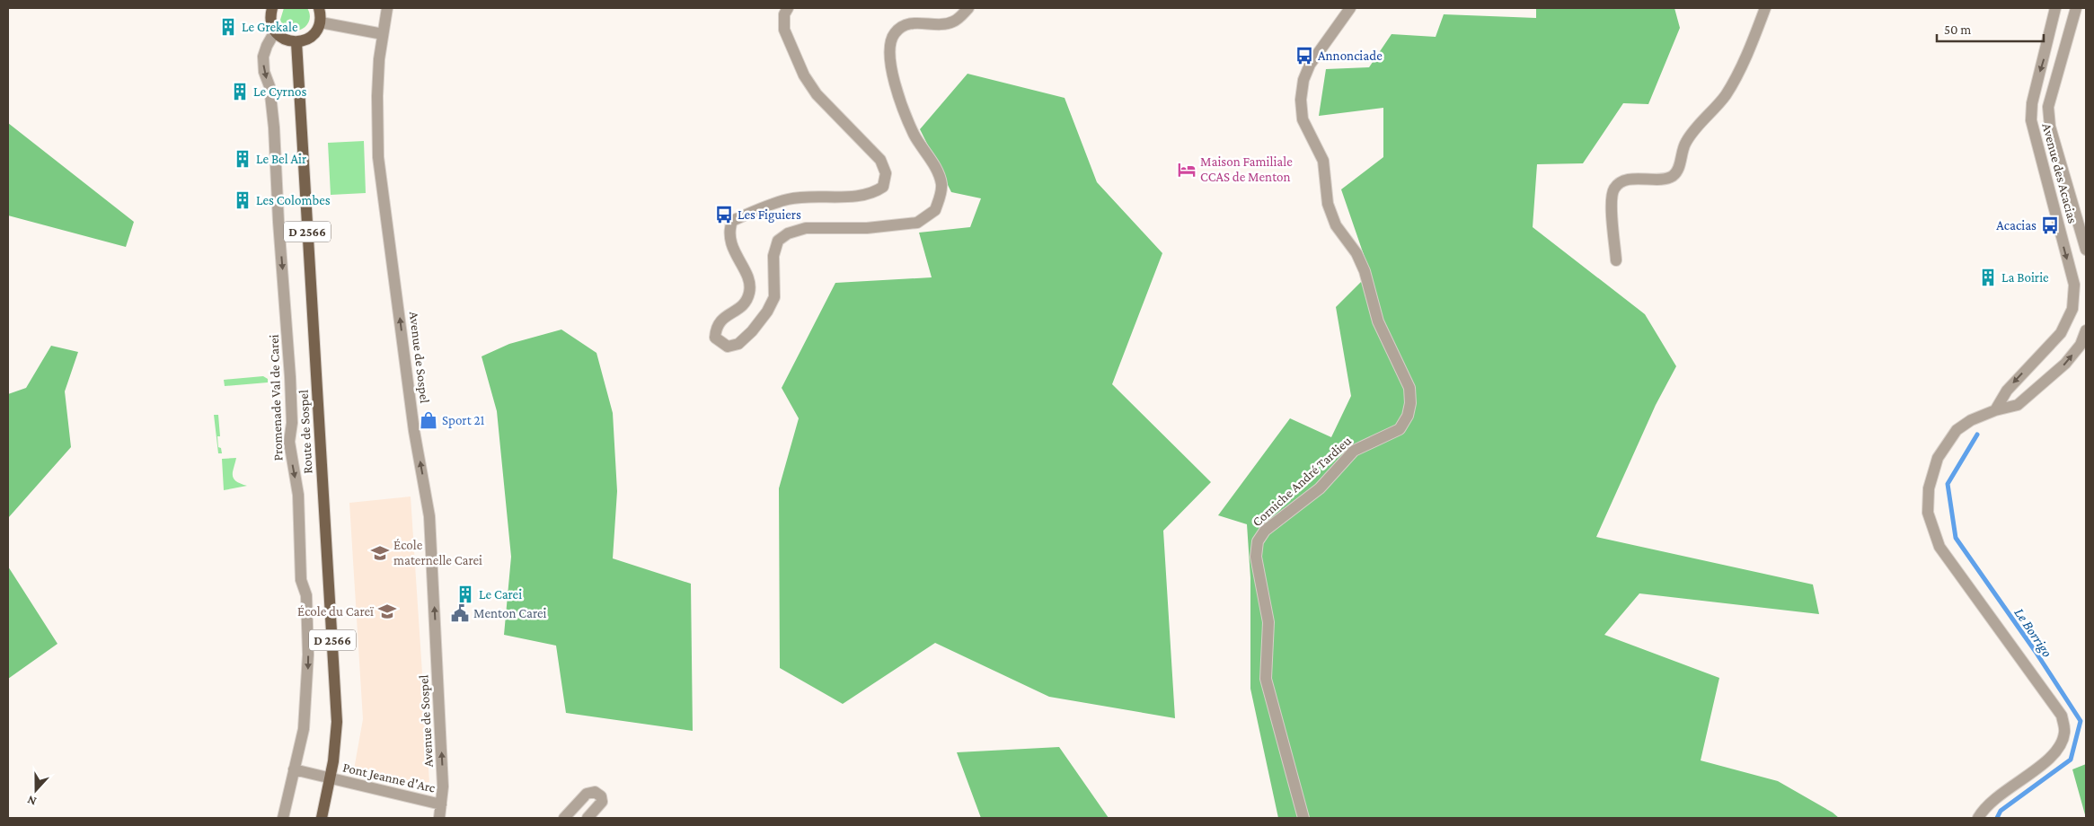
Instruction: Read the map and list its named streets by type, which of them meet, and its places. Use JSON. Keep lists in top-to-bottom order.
{
  "streets": {
    "main road": ["D 2566", "Route de Sospel"],
    "street": [
      "Avenue des Acacias",
      "Avenue de Sospel",
      "Promenade Val de Carei",
      "Corniche André Tardieu",
      "Pont Jeanne d'Arc"
    ]
  },
  "crossings": [
    ["Avenue de Sospel", "Pont Jeanne d'Arc"],
    ["Promenade Val de Carei", "Pont Jeanne d'Arc"],
    ["Route de Sospel", "Pont Jeanne d'Arc"]
  ],
  "one_way": ["Avenue de Sospel", "Promenade Val de Carei"],
  "water": ["Le Borrigo"],
  "places": {
    "building": [
      "Le Grekale",
      "Le Cyrnos",
      "Le Bel Air",
      "Les Colombes",
      "La Boirie",
      "Le Carei"
    ],
    "bus stop": ["Annonciade", "Les Figuiers", "Acacias"],
    "hotel": ["Maison Familiale CCAS de Menton"],
    "shop": ["Sport 21"],
    "school or university": ["École maternelle Carei", "École du Careï"],
    "public building": ["Menton Carei"]
  },
  "scale_bar": "50 m",
  "north": "bottom"
}
